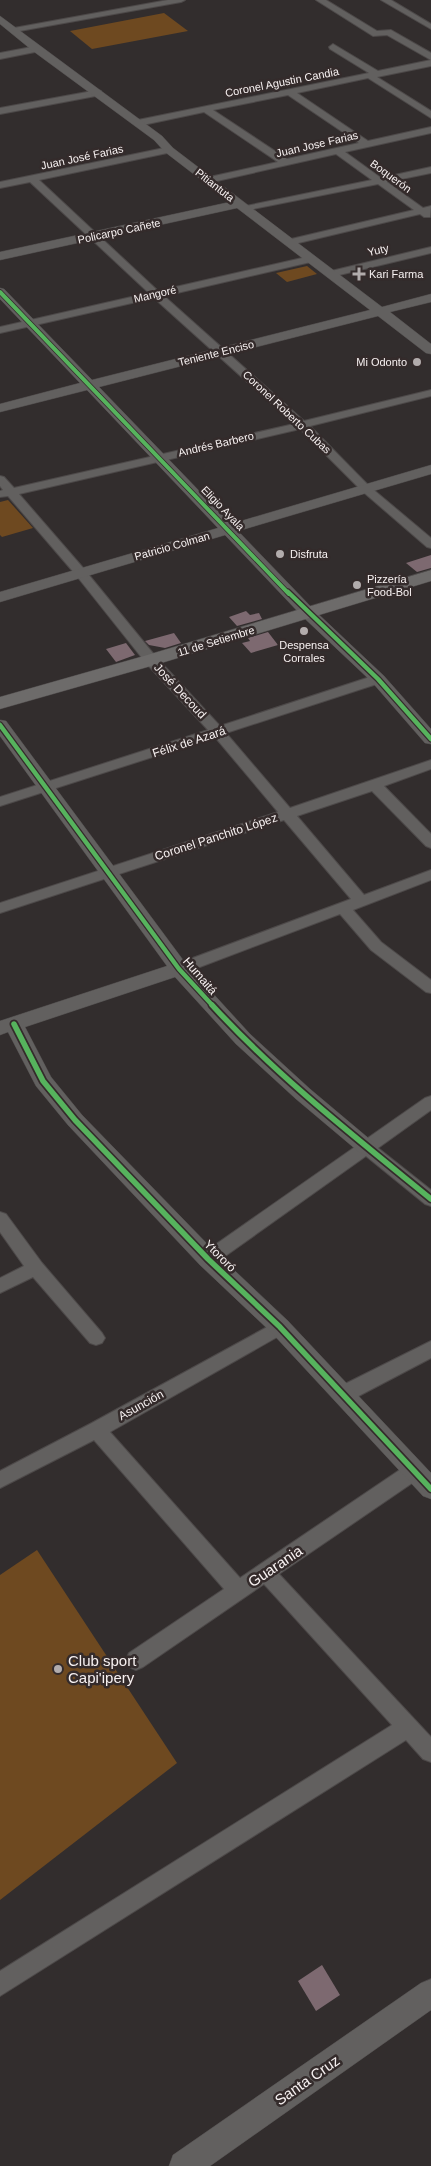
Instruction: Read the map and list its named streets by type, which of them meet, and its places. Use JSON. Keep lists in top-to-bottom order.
{
  "streets": {
    "main road": ["11 de Setiembre"],
    "street": [
      "Coronel Agustin Candia",
      "Juan Jose Farias",
      "Juan José Farias",
      "Boquerón",
      "Pitiantuta",
      "Policarpo Cañete",
      "Yuty",
      "Mangoré",
      "Teniente Enciso",
      "Coronel Roberto Cubas",
      "Andrés Barbero",
      "Eligio Ayala",
      "Patricio Colman",
      "José Decoud",
      "Félix de Azará",
      "Coronel Panchito López",
      "Humaitá",
      "Ytororó",
      "Asunción",
      "Guarania",
      "Santa Cruz"
    ]
  },
  "crossings": [
    ["Coronel Agustin Candia", "Boquerón"],
    ["Coronel Agustin Candia", "Pitiantuta"],
    ["Juan Jose Farias", "Boquerón"],
    ["Juan Jose Farias", "Pitiantuta"],
    ["Juan José Farias", "Pitiantuta"],
    ["Juan José Farias", "Coronel Roberto Cubas"],
    ["Boquerón", "Policarpo Cañete"],
    ["Pitiantuta", "Policarpo Cañete"],
    ["Pitiantuta", "Yuty"],
    ["Pitiantuta", "Mangoré"],
    ["Pitiantuta", "Teniente Enciso"],
    ["Policarpo Cañete", "Coronel Roberto Cubas"],
    ["Mangoré", "Coronel Roberto Cubas"],
    ["Mangoré", "Eligio Ayala"],
    ["Teniente Enciso", "Coronel Roberto Cubas"],
    ["Teniente Enciso", "Eligio Ayala"],
    ["Coronel Roberto Cubas", "Andrés Barbero"],
    ["Coronel Roberto Cubas", "Patricio Colman"],
    ["Andrés Barbero", "Eligio Ayala"],
    ["Andrés Barbero", "José Decoud"],
    ["Eligio Ayala", "Patricio Colman"],
    ["Eligio Ayala", "11 de Setiembre"],
    ["Eligio Ayala", "Félix de Azará"],
    ["Patricio Colman", "José Decoud"],
    ["11 de Setiembre", "José Decoud"],
    ["José Decoud", "Félix de Azará"],
    ["José Decoud", "Coronel Panchito López"],
    ["Félix de Azará", "Humaitá"],
    ["Coronel Panchito López", "Humaitá"],
    ["Ytororó", "Asunción"],
    ["Ytororó", "Guarania"]
  ],
  "places": {
    "health": ["Kari Farma"],
    "other": [
      "Mi Odonto",
      "Disfruta",
      "Pizzería Food-Bol",
      "Despensa Corrales",
      "Club sport Capi'ipery"
    ]
  }
}
